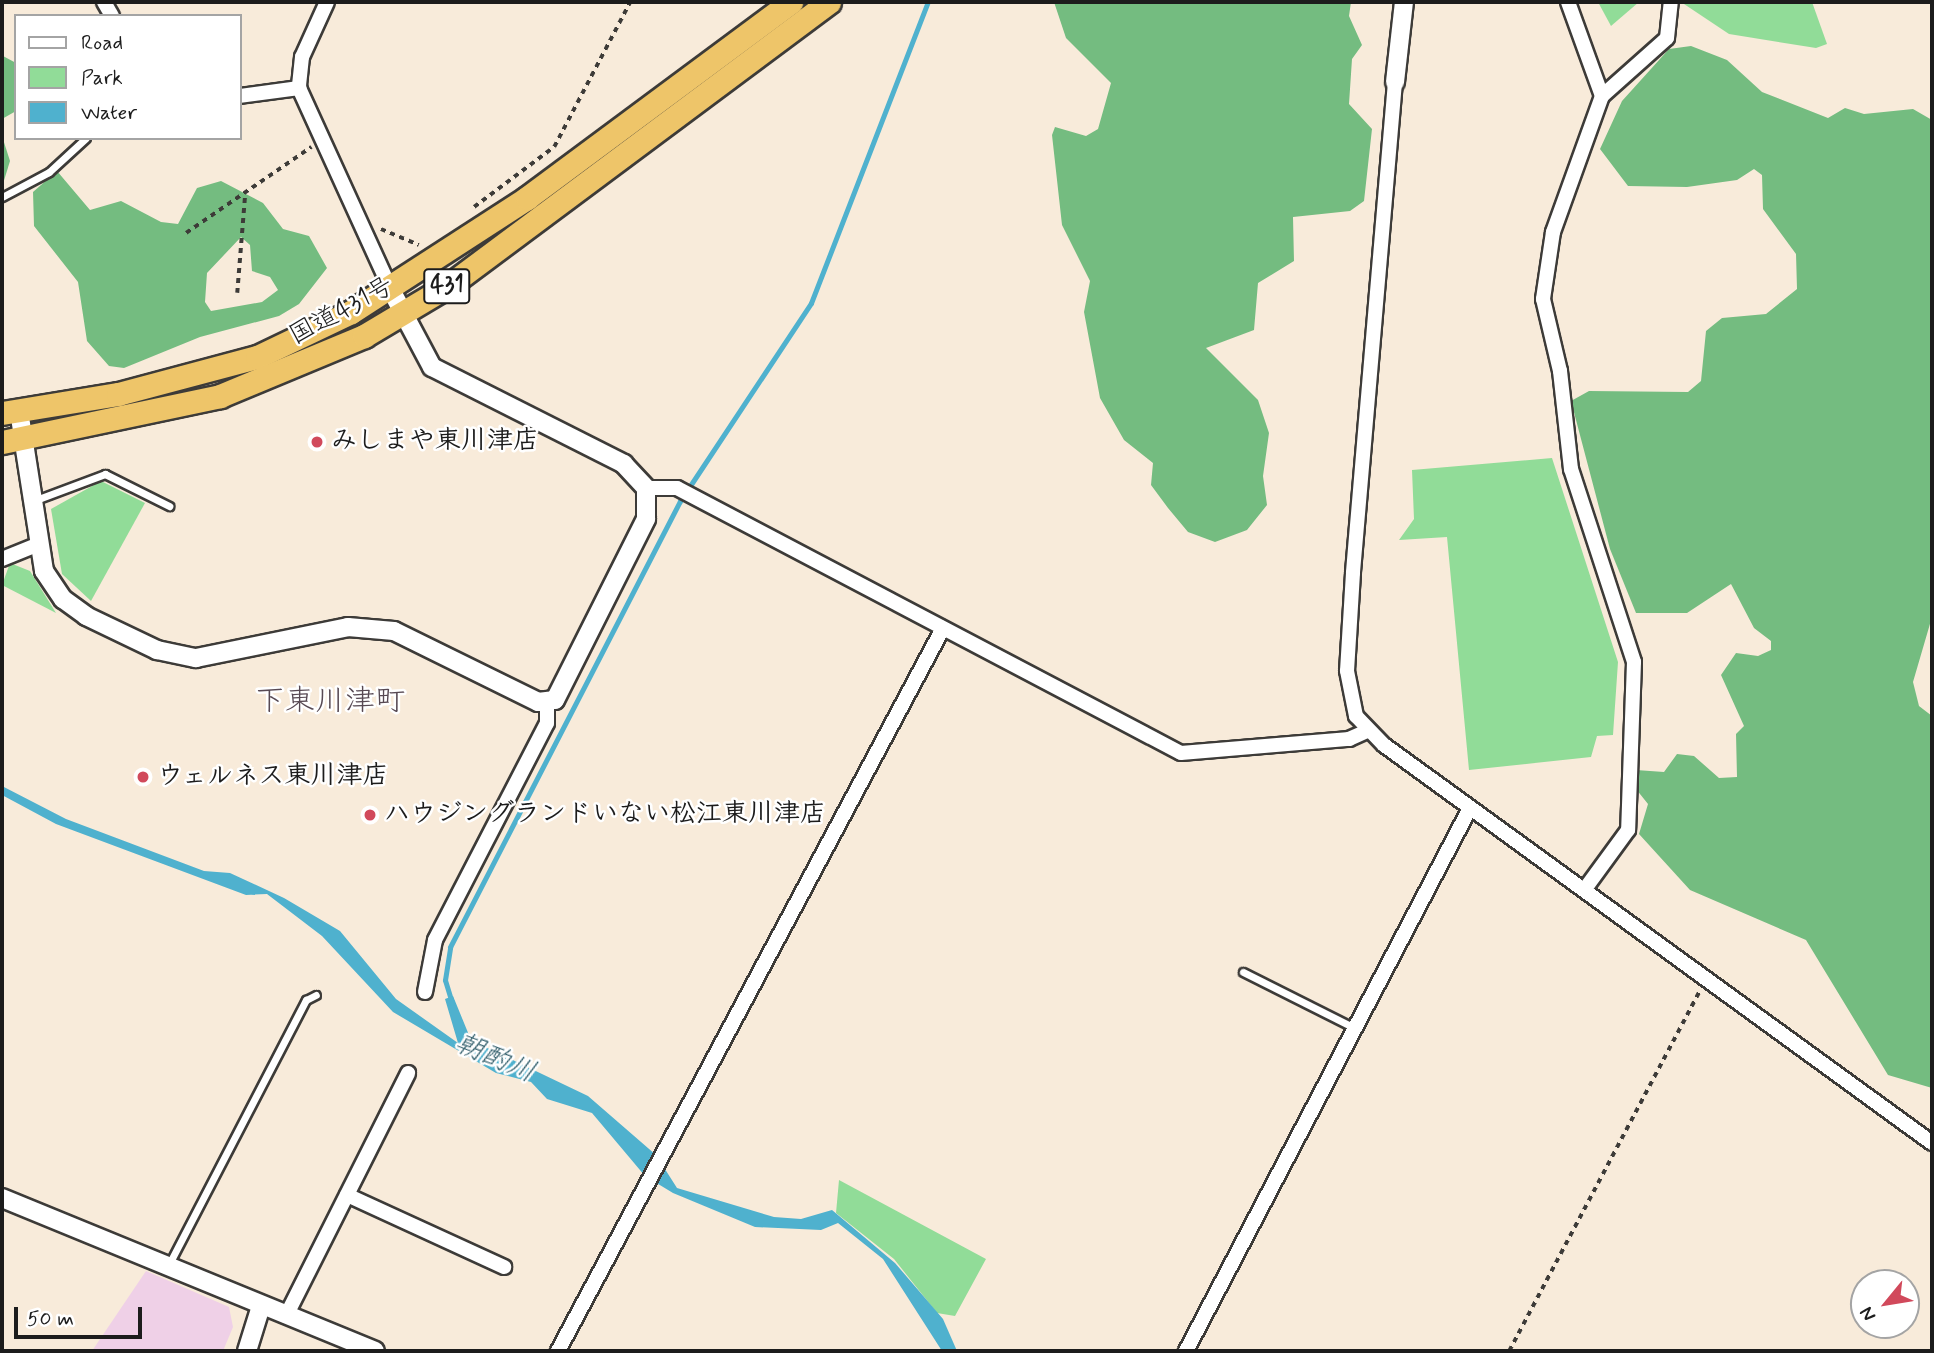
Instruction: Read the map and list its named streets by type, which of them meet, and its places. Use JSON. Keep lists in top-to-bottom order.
{
  "streets": {
    "highway": ["431", "国道431号"]
  },
  "districts": ["下東川津町"],
  "water": ["朝酌川"],
  "places": ["みしまや東川津店", "ウェルネス東川津店", "ハウジングランドいない松江東川津店"],
  "legend": ["Road", "Park", "Water"],
  "scale_bar": "50 m",
  "north": "bottom left"
}
